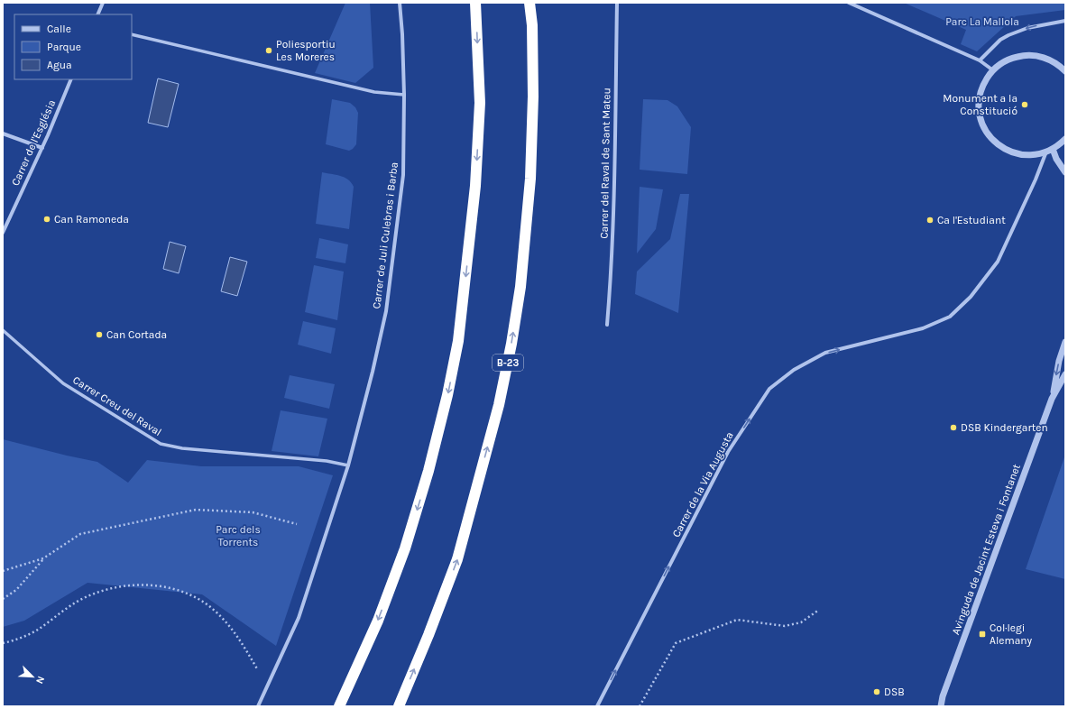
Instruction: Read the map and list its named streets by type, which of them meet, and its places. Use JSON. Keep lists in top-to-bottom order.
{
  "streets": {
    "highway": ["B-23"],
    "street": [
      "Carrer de l'Església",
      "Carrer del Raval de Sant Mateu",
      "Carrer de Juli Culebras i Barba",
      "Carrer Creu del Raval",
      "Carrer de la Via Augusta",
      "Avinguda de Jacint Esteva i Fontanet"
    ]
  },
  "crossings": [
    ["Carrer de Juli Culebras i Barba", "Carrer Creu del Raval"]
  ],
  "one_way": ["Carrer de la Via Augusta"],
  "parks": ["Parc La Mallola", "Parc dels Torrents"],
  "places": {
    "other": [
      "Poliesportiu Les Moreres",
      "Monument a la Constitució",
      "Can Ramoneda",
      "Ca l'Estudiant",
      "Can Cortada",
      "DSB Kindergarten",
      "DSB"
    ],
    "transit": ["Col·legi Alemany"]
  },
  "legend": ["Calle", "Parque", "Agua"],
  "north": "bottom right"
}
